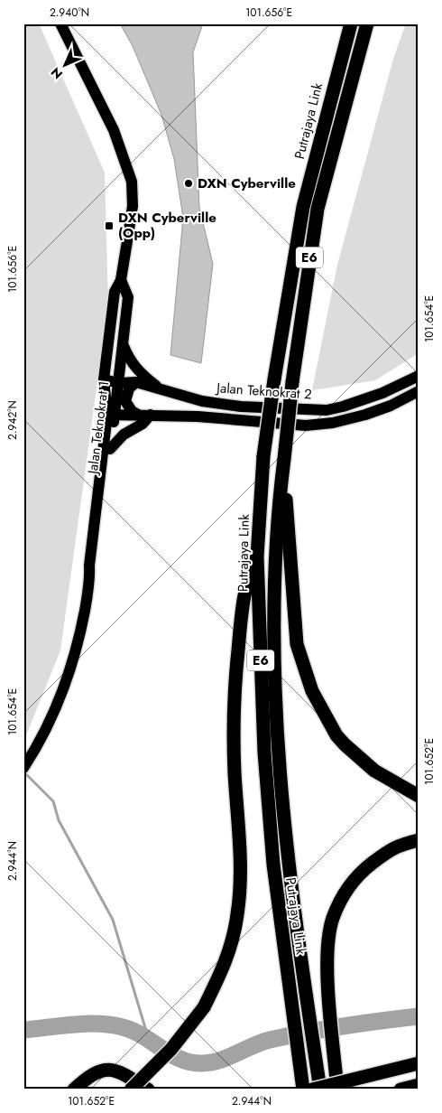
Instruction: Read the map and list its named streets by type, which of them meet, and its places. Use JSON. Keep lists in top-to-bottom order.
{
  "streets": {
    "highway": ["Putrajaya Link", "E6"],
    "main road": ["Jalan Teknokrat 2", "Jalan Teknokrat 1"]
  },
  "crossings": [
    ["Jalan Teknokrat 2", "Jalan Teknokrat 1"]
  ],
  "places": {
    "other": ["DXN Cyberville"],
    "transit": ["DXN Cyberville (Opp)"]
  },
  "north": "bottom left",
  "coordinates": [
    "2.940°N",
    "101.656°E",
    "101.654°E",
    "2.942°N",
    "101.652°E",
    "2.944°N"
  ]
}
